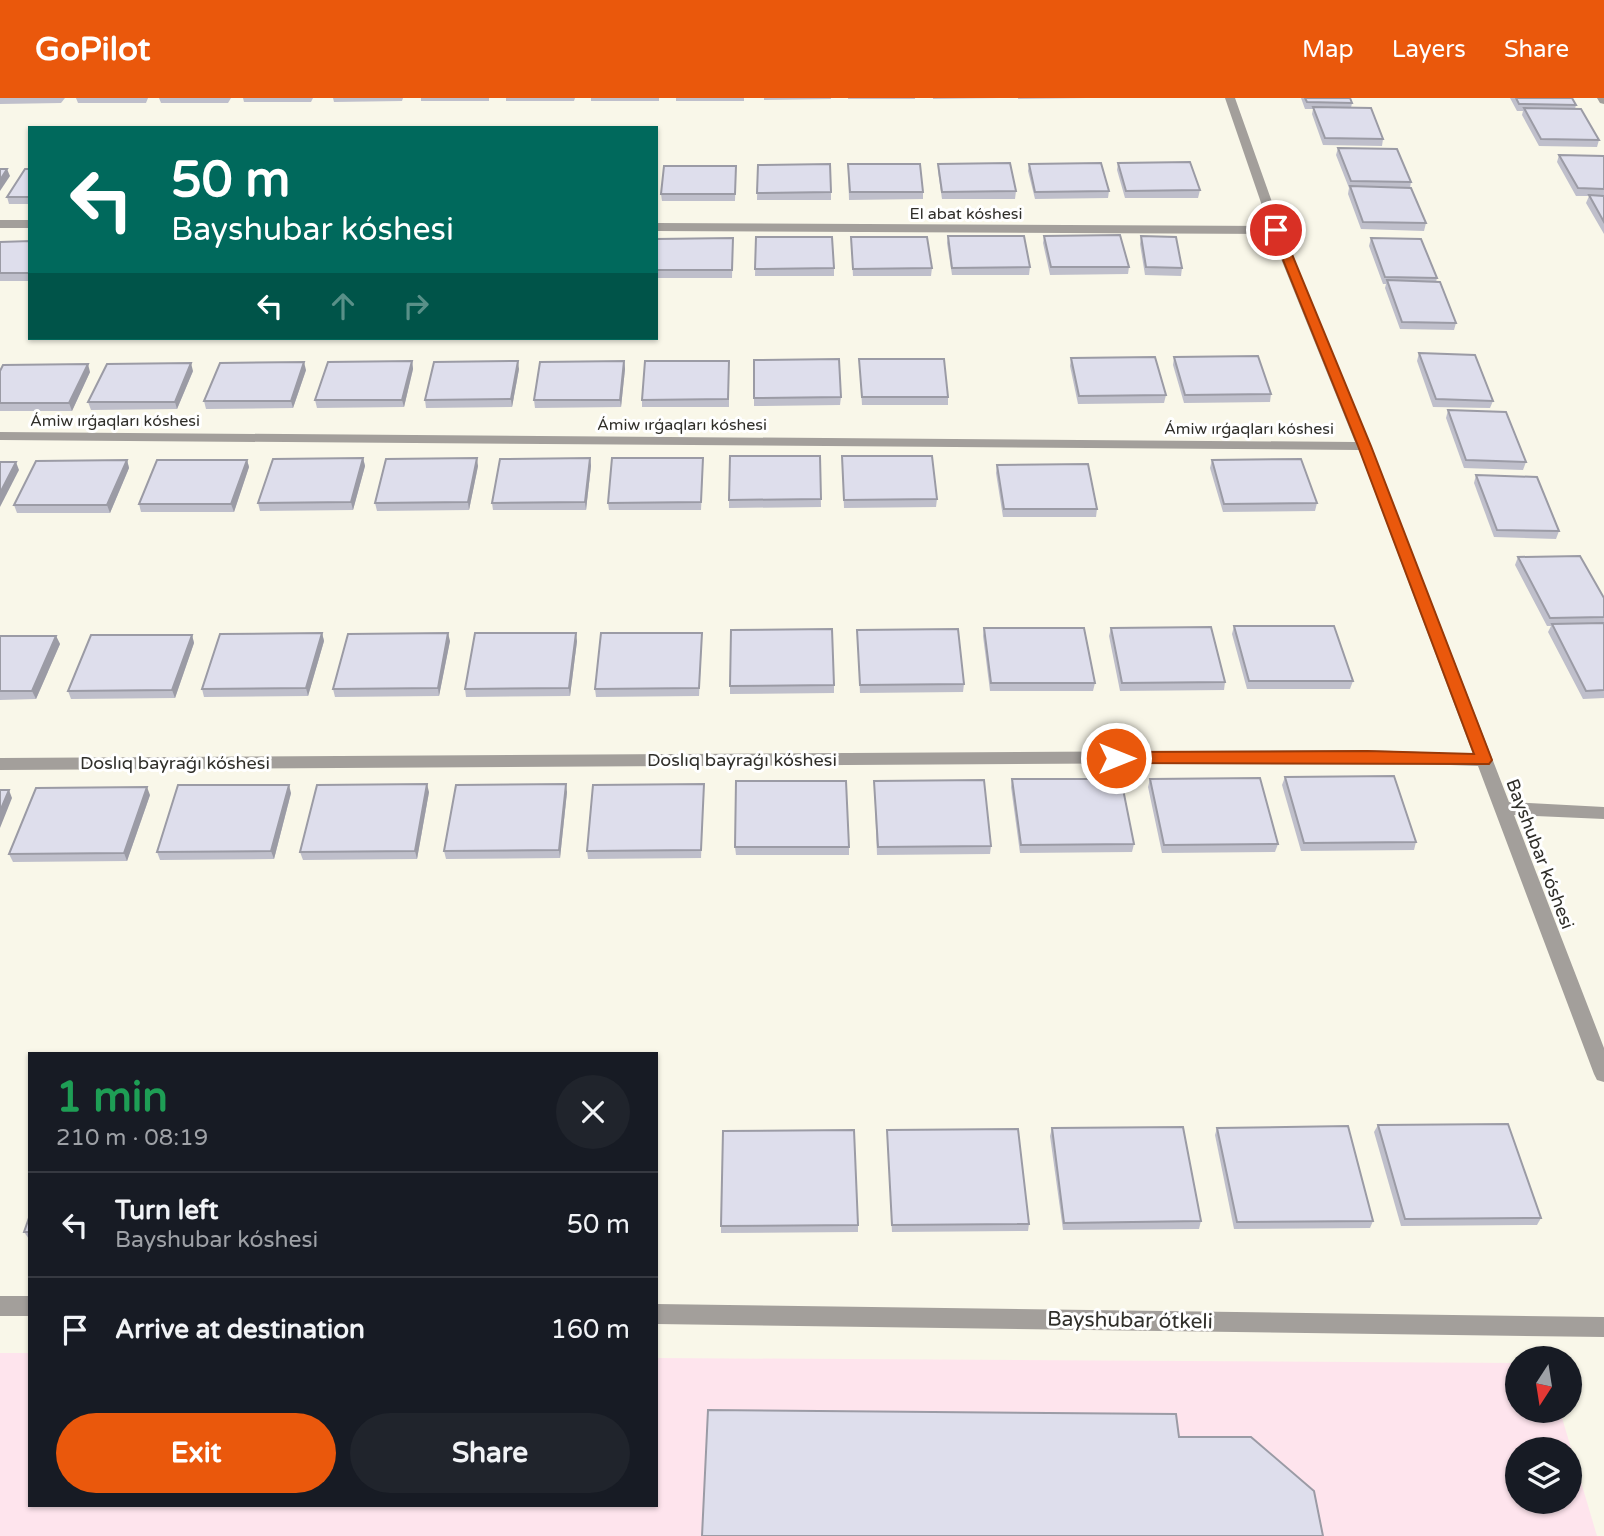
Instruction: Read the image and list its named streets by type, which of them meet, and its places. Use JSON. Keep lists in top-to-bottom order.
{
  "streets": {
    "street": [
      "El abat kóshesi",
      "Ámiw ırǵaqları kóshesi",
      "Doslıq bayraǵı kóshesi",
      "Bayshubar kóshesi",
      "Bayshubar ótkeli"
    ]
  },
  "crossings": [
    ["El abat kóshesi", "Bayshubar kóshesi"],
    ["Ámiw ırǵaqları kóshesi", "Bayshubar kóshesi"],
    ["Doslıq bayraǵı kóshesi", "Bayshubar kóshesi"]
  ],
  "north": "bottom",
  "page": {
    "header": "GoPilot",
    "nav": ["Map", "Layers", "Share"],
    "turn": ["50 m", "Bayshubar kóshesi"],
    "heading": ["1 min", "210 m · 08:19"],
    "list": [
      {
        "name": "Turn left",
        "note": "Bayshubar kóshesi",
        "value": "50 m"
      },
      {
        "name": "Arrive at destination",
        "value": "160 m"
      }
    ],
    "buttons": ["Exit", "Share"]
  }
}
